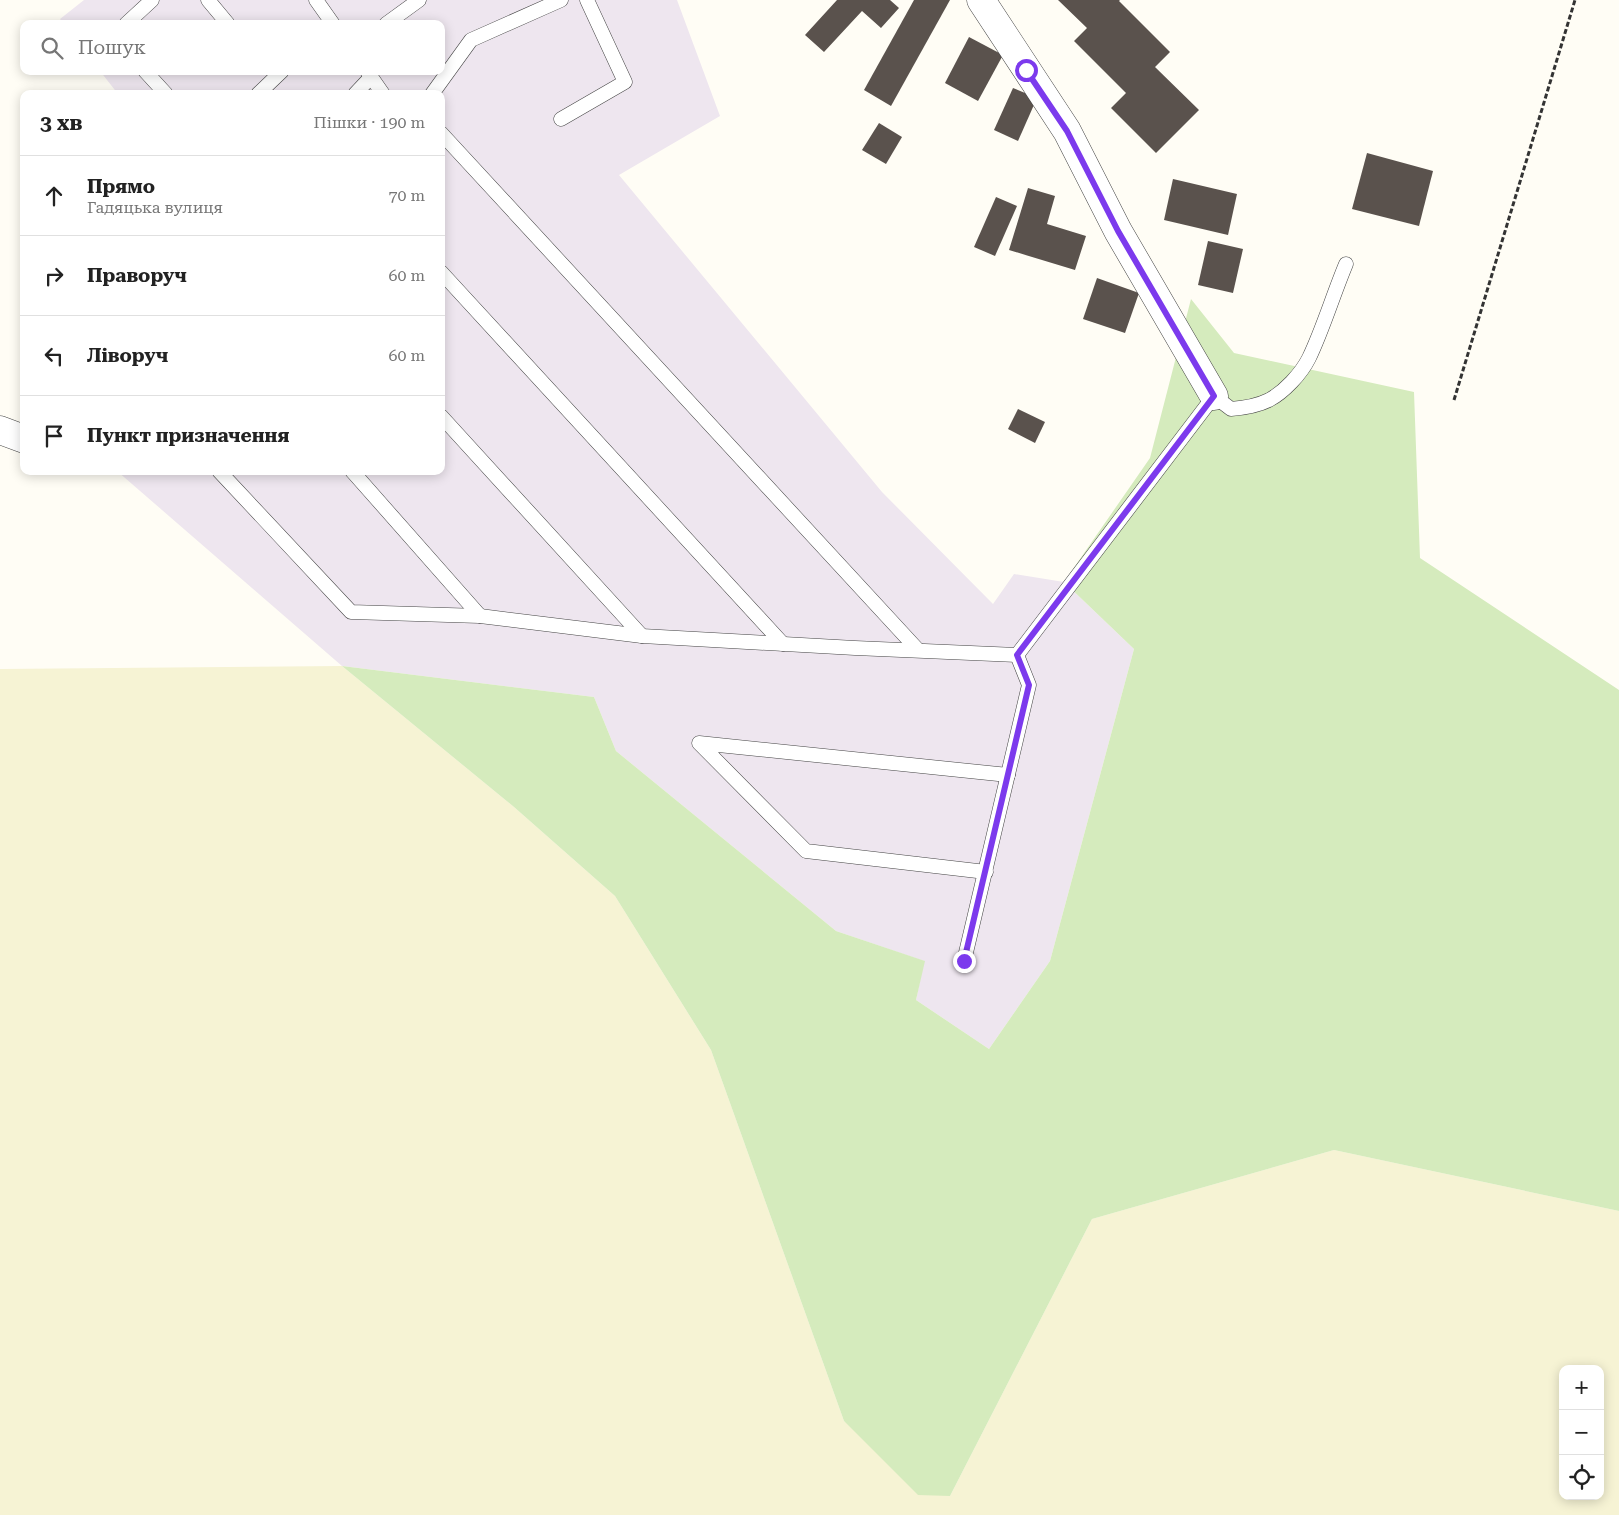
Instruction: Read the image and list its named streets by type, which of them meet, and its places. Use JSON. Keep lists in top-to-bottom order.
{
  "page": {
    "search": "Пошук",
    "heading": ["3 хв", "Пішки · 190 m"],
    "list": [
      ["Прямо", "Гадяцька вулиця", "70 m"],
      ["Праворуч", "60 m"],
      ["Ліворуч", "60 m"],
      "Пункт призначення"
    ],
    "map_buttons": ["+", "−"]
  }
}
